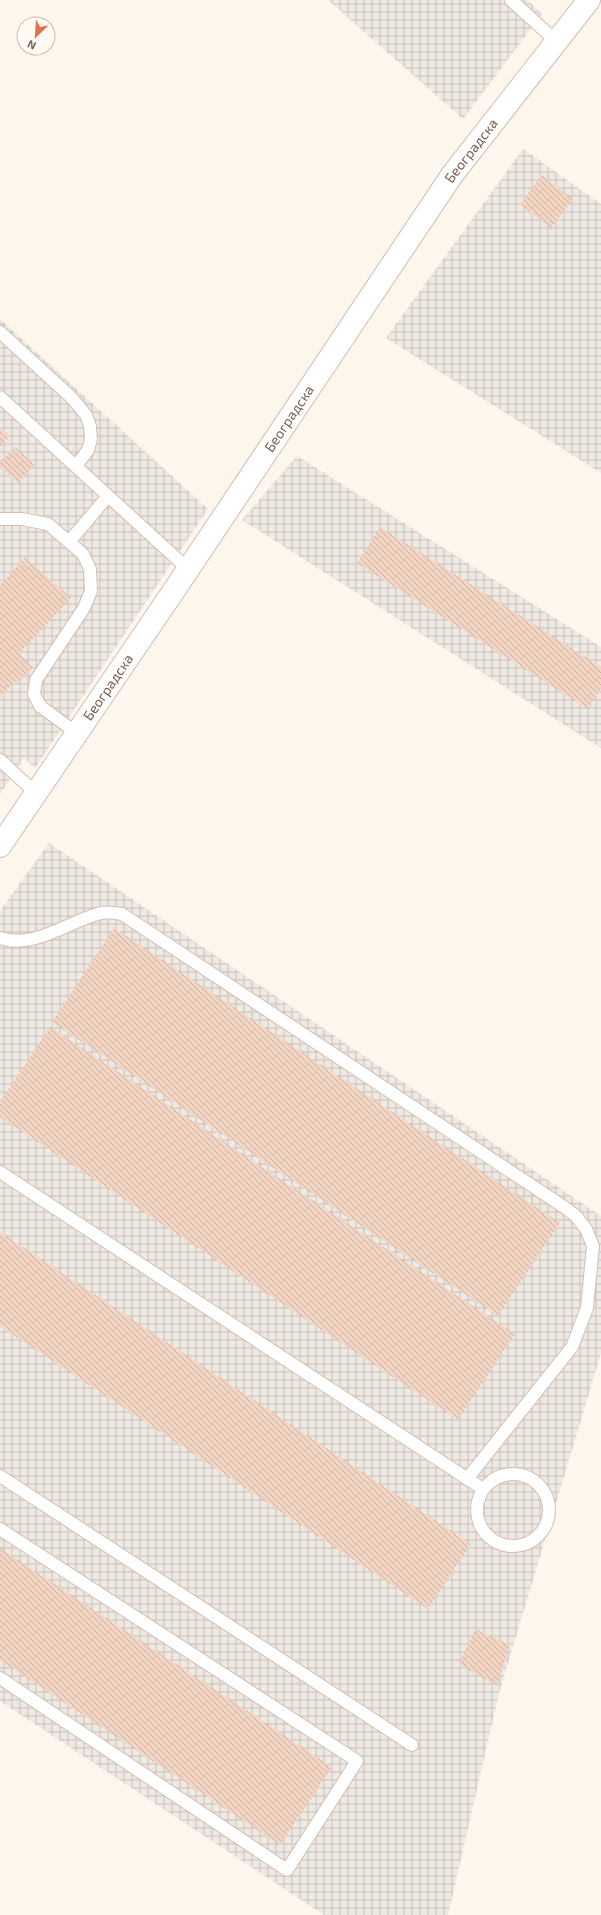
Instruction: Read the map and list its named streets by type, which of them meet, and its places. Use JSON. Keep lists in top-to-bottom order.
{
  "streets": {
    "street": ["Београдска"]
  },
  "north": "bottom left"
}
